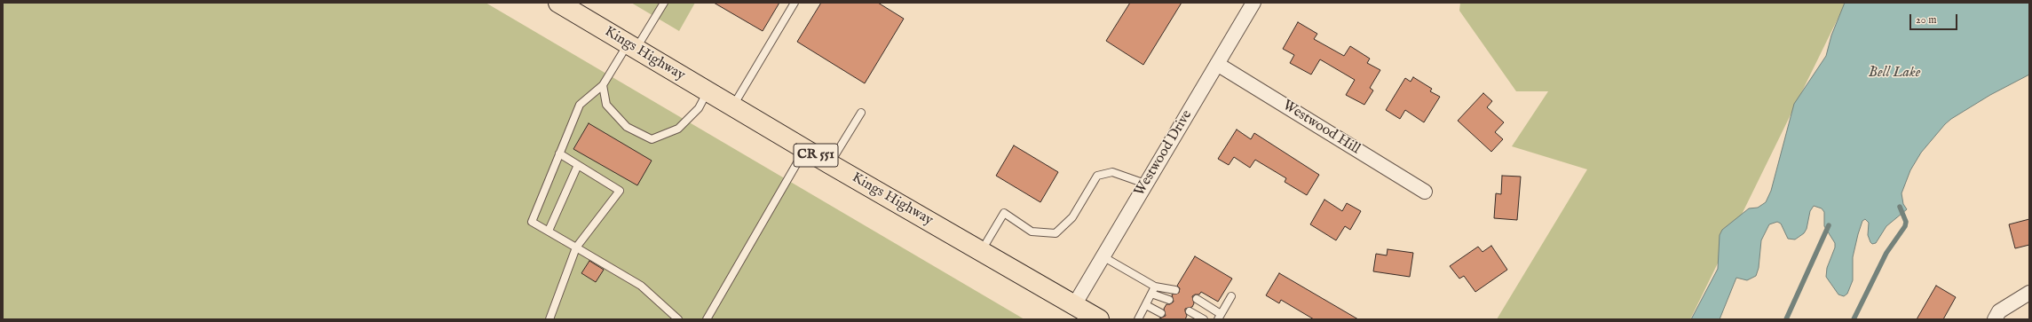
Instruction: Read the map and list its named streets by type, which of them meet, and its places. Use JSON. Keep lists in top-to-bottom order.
{
  "streets": {
    "main road": ["Kings Highway", "CR 551"],
    "street": ["Westwood Hill", "Westwood Drive"]
  },
  "crossings": [
    ["Kings Highway", "Westwood Drive"],
    ["Westwood Hill", "Westwood Drive"]
  ],
  "water": ["Bell Lake"],
  "scale_bar": "20 m"
}
